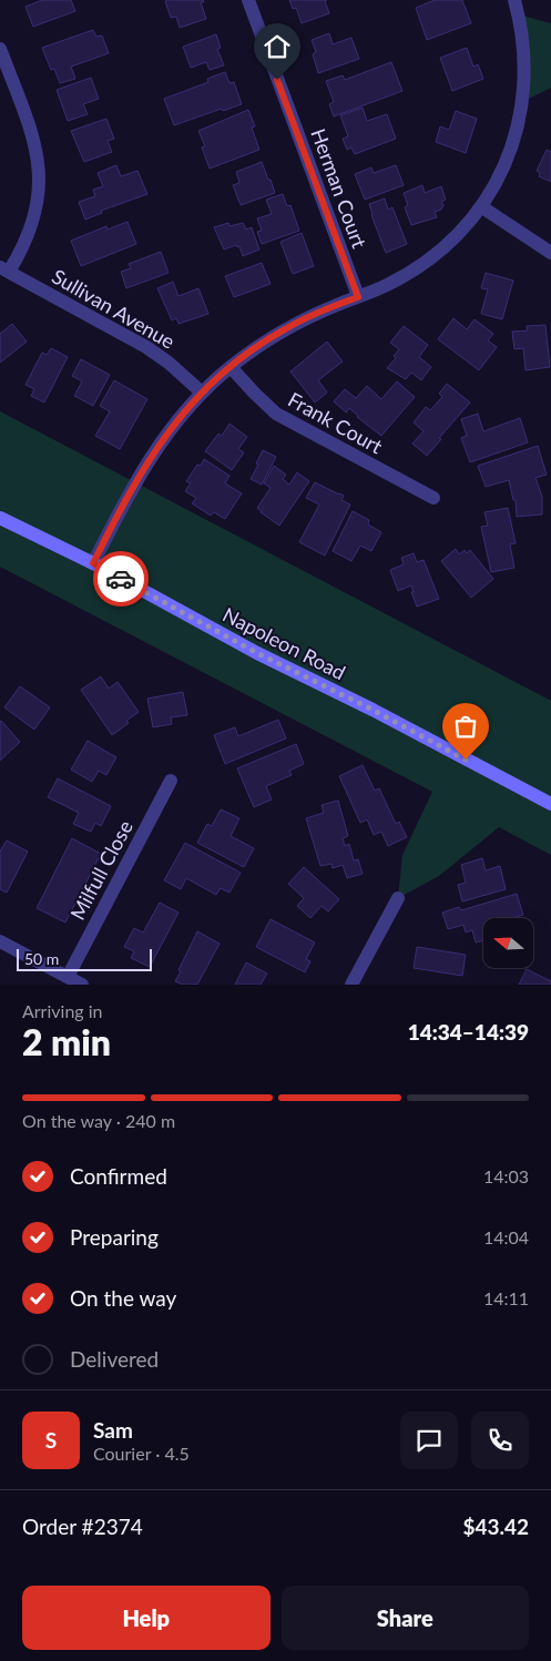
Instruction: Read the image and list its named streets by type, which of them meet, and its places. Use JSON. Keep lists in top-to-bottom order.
{
  "streets": {
    "main road": ["Napoleon Road"],
    "street": [
      "Herman Court",
      "Sullivan Avenue",
      "Frank Court",
      "Milfull Close"
    ]
  },
  "scale_bar": "50 m",
  "north": "left",
  "page": {
    "scale": "50 m",
    "heading": ["2 min", "Arriving in", "14:34–14:39"],
    "panel": [
      "Sam",
      "Courier · 4.5",
      "Order #2374",
      "$43.42"
    ],
    "bar": "On the way · 240 m",
    "list": [
      ["Confirmed", "14:03"],
      ["Preparing", "14:04"],
      ["On the way", "14:11"],
      "Delivered"
    ],
    "round": "S",
    "buttons": ["Help", "Share"]
  }
}
